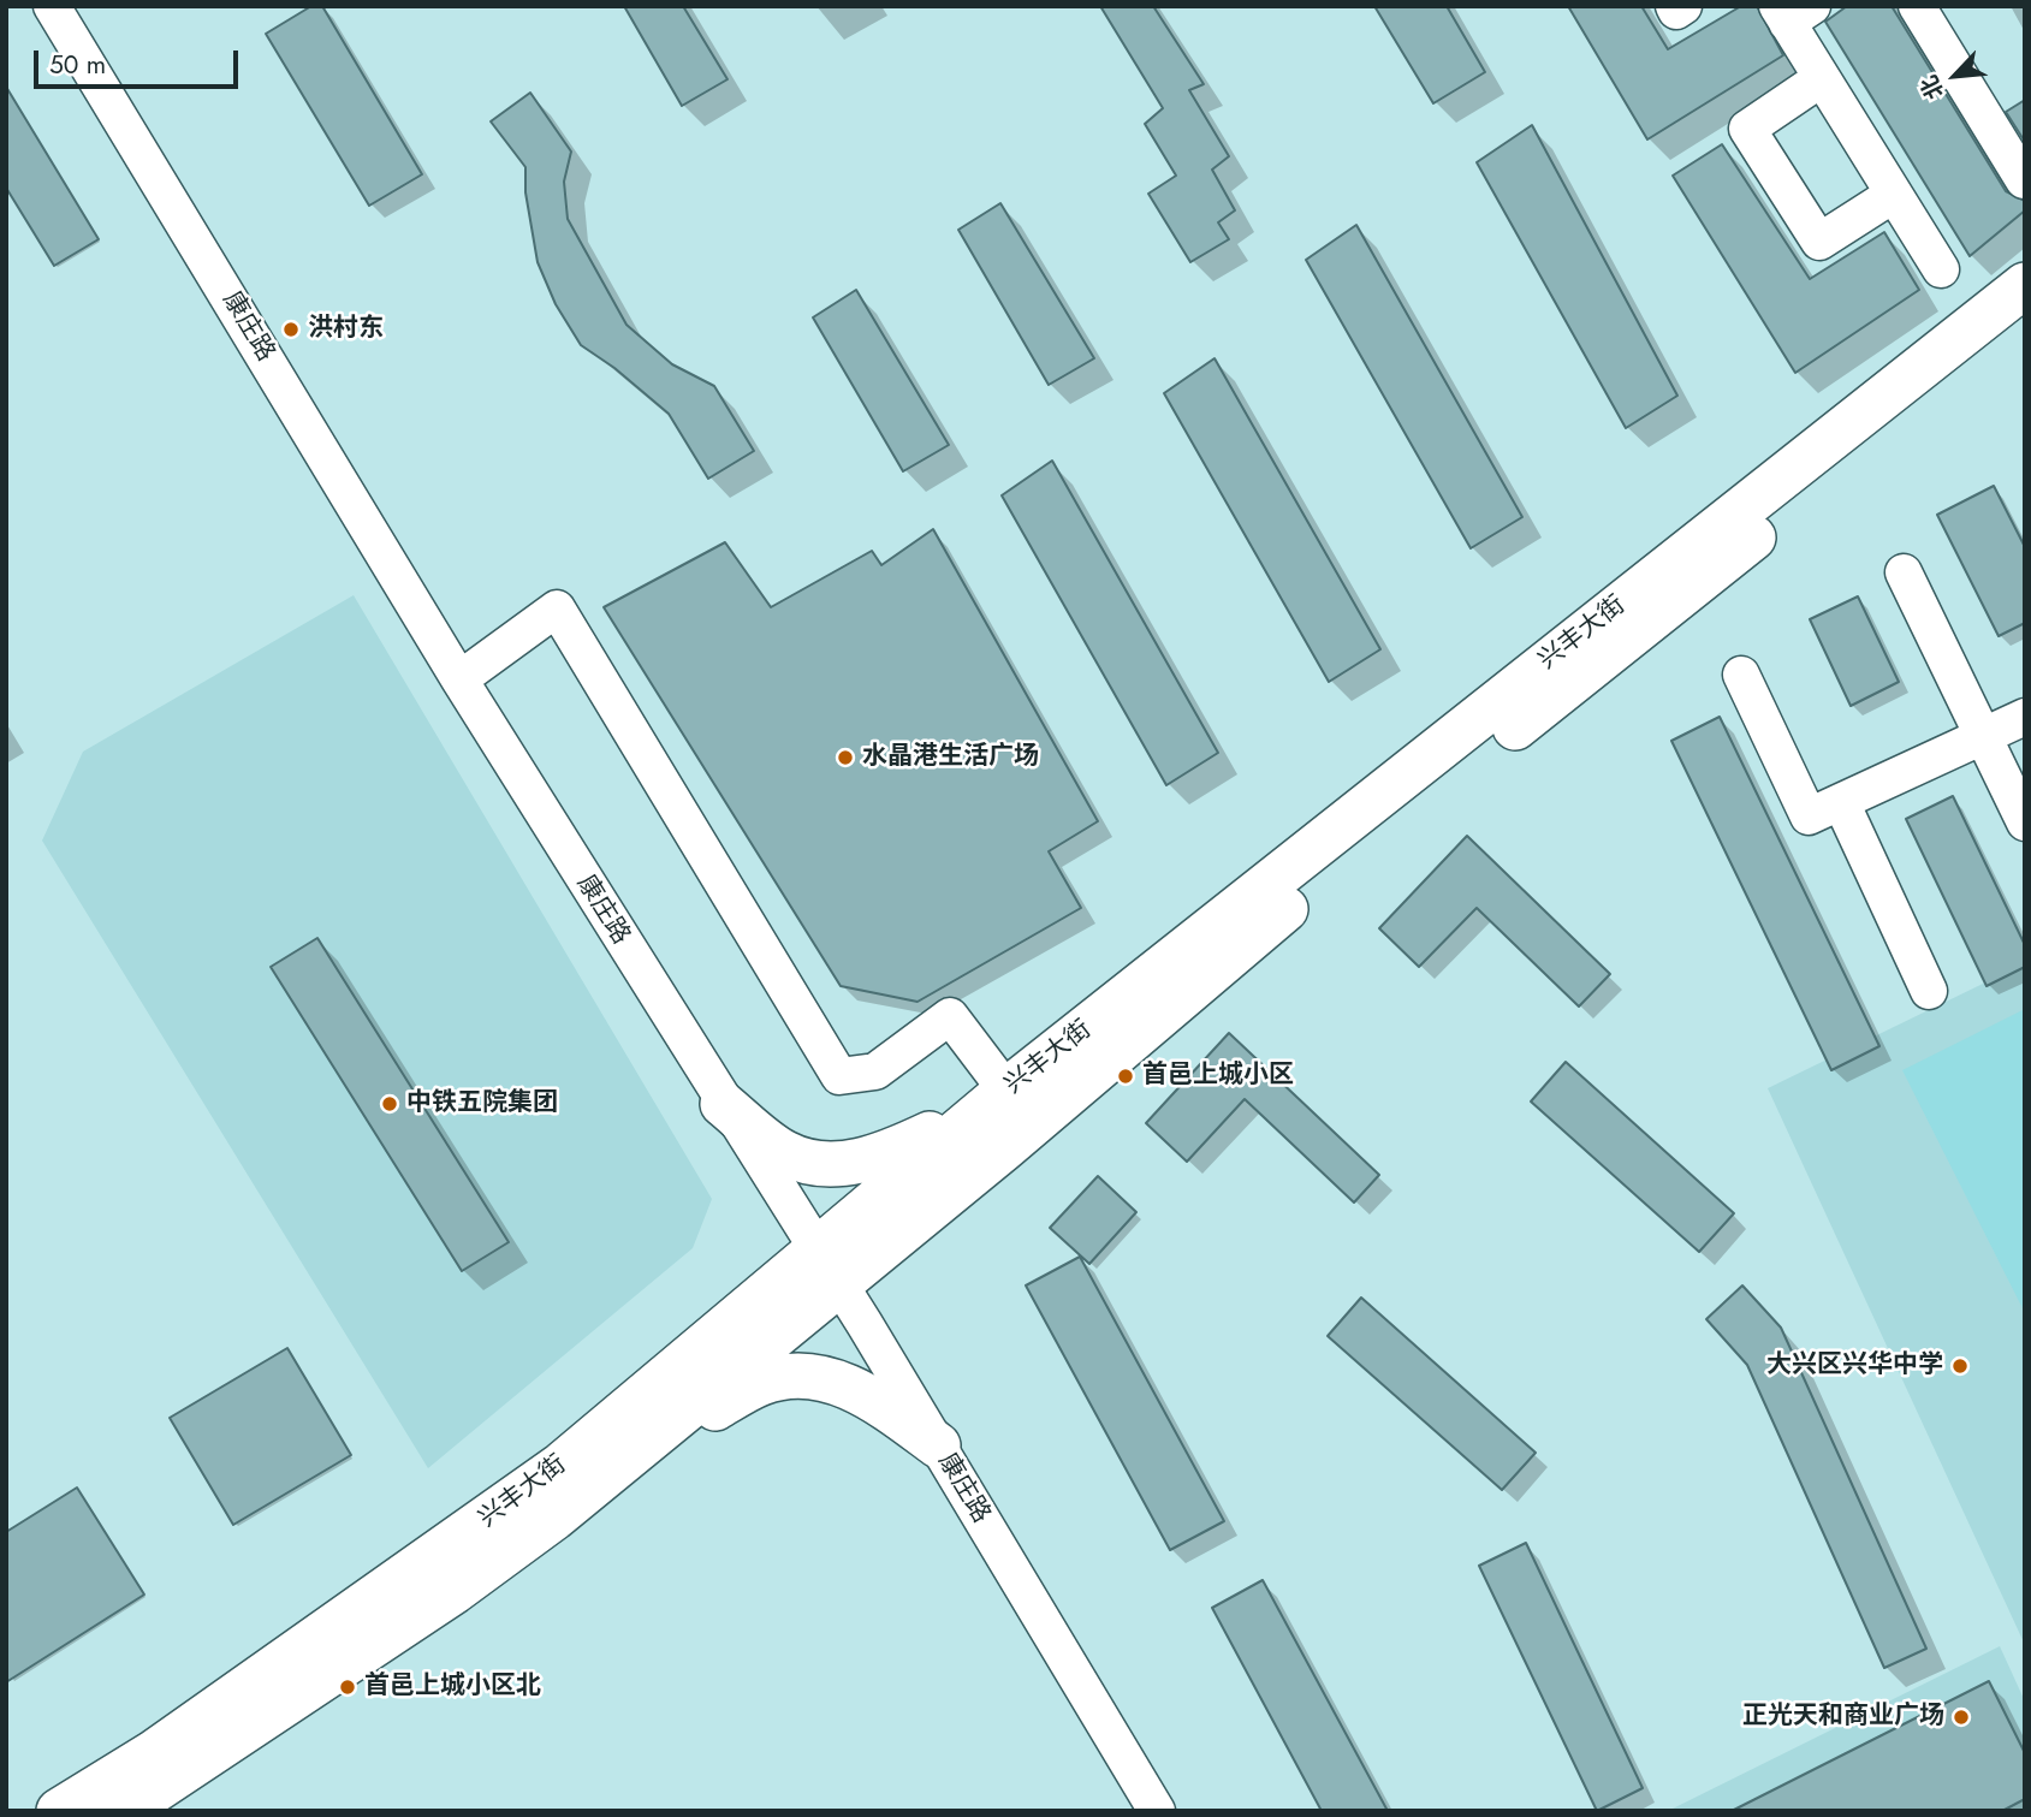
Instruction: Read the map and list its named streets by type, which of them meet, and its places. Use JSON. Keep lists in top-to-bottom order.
{
  "streets": {
    "main road": ["兴丰大街"],
    "street": ["康庄路"]
  },
  "crossings": [
    ["康庄路", "兴丰大街"]
  ],
  "places": [
    "洪村东",
    "水晶港生活广场",
    "首邑上城小区",
    "中铁五院集团",
    "大兴区兴华中学",
    "首邑上城小区北",
    "正光天和商业广场"
  ],
  "scale_bar": "50 m",
  "north": "bottom left"
}
